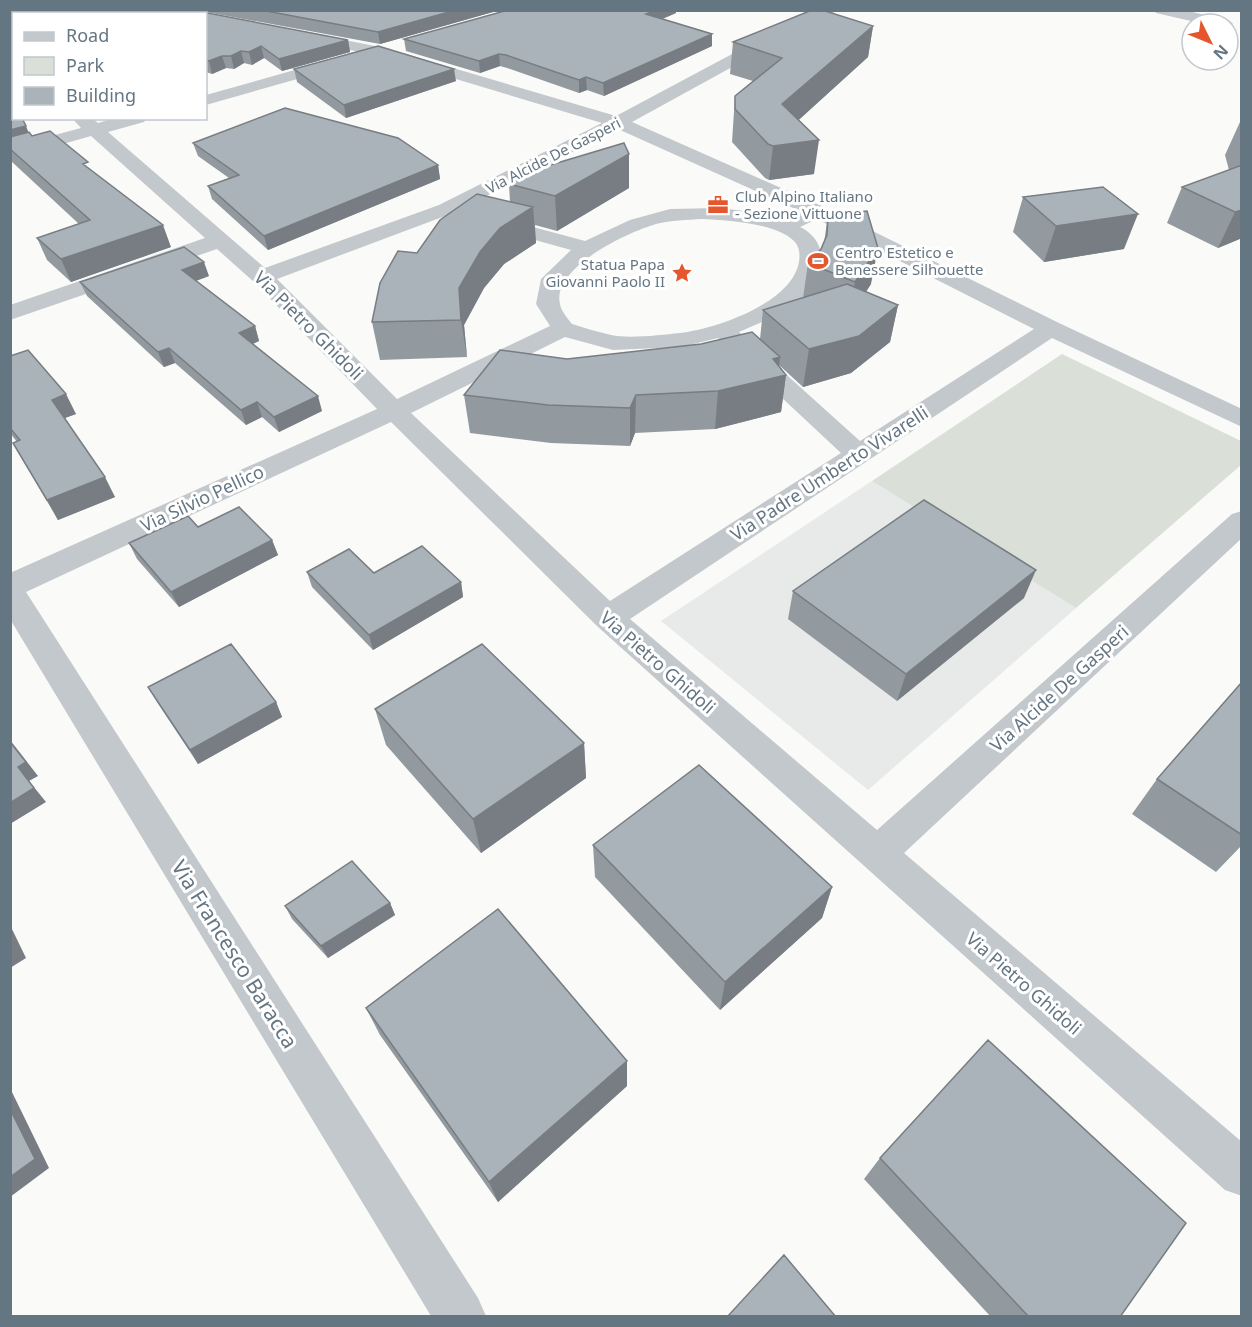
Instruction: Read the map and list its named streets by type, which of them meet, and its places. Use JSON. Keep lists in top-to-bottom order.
{
  "streets": {
    "street": [
      "Via Alcide De Gasperi",
      "Via Pietro Ghidoli",
      "Via Padre Umberto Vivarelli",
      "Via Silvio Pellico",
      "Via Francesco Baracca"
    ]
  },
  "crossings": [
    ["Via Alcide De Gasperi", "Via Pietro Ghidoli"],
    ["Via Pietro Ghidoli", "Via Padre Umberto Vivarelli"],
    ["Via Pietro Ghidoli", "Via Silvio Pellico"]
  ],
  "places": {
    "office": ["Club Alpino Italiano - Sezione Vittuone"],
    "sports": ["Centro Estetico e Benessere Silhouette"],
    "place": ["Statua Papa Giovanni Paolo II"]
  },
  "legend": ["Road", "Park", "Building"],
  "north": "bottom right"
}
